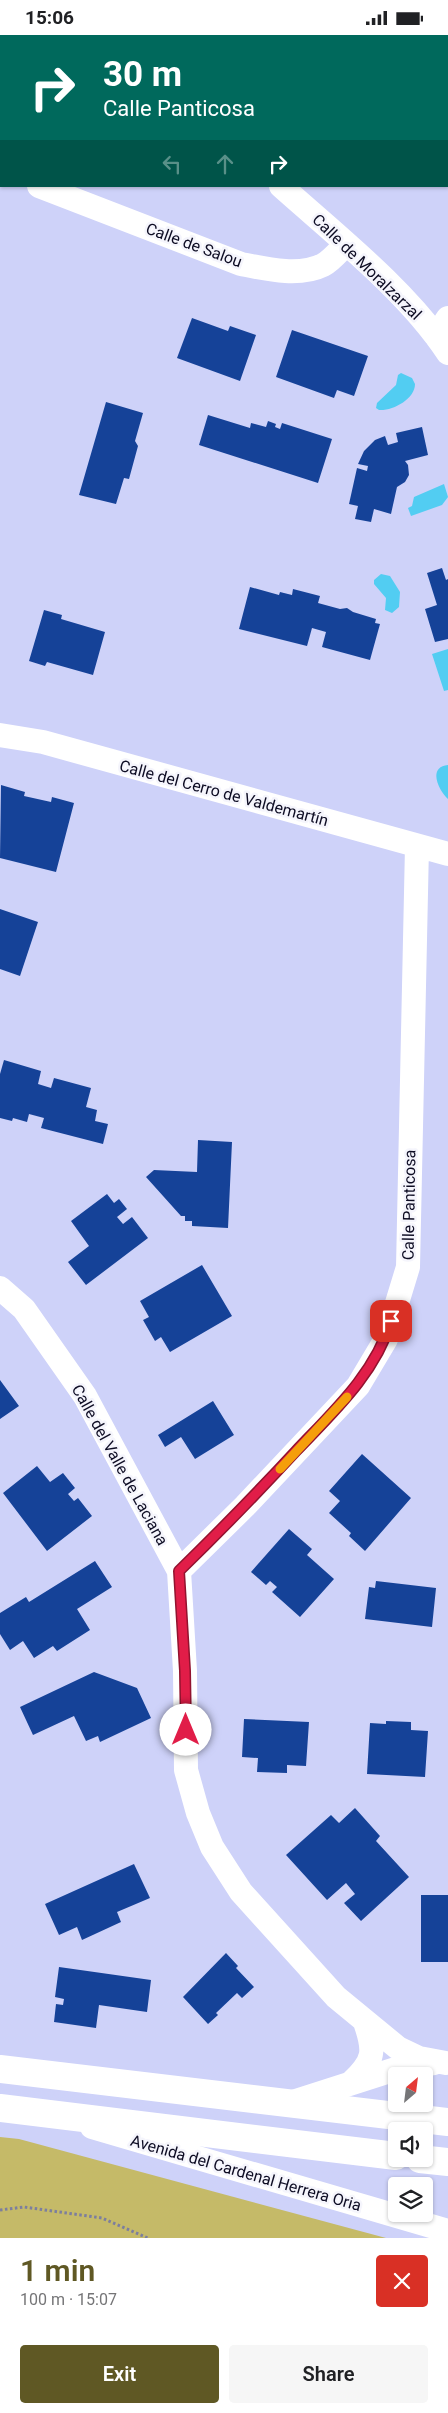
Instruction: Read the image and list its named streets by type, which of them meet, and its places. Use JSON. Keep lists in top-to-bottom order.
{
  "streets": {
    "main road": ["Avenida del Cardenal Herrera Oria"],
    "street": [
      "Calle de Salou",
      "Calle de Moralzarzal",
      "Calle del Cerro de Valdemartín",
      "Calle Panticosa",
      "Calle del Valle de Laciana"
    ]
  },
  "crossings": [
    ["Calle de Salou", "Calle de Moralzarzal"],
    ["Calle del Cerro de Valdemartín", "Calle Panticosa"],
    ["Calle Panticosa", "Calle del Valle de Laciana"]
  ],
  "north": "top right",
  "page": {
    "status": "15:06",
    "turn": ["30 m", "Calle Panticosa"],
    "heading": ["1 min", "100 m · 15:07"],
    "buttons": ["Exit", "Share"]
  }
}
